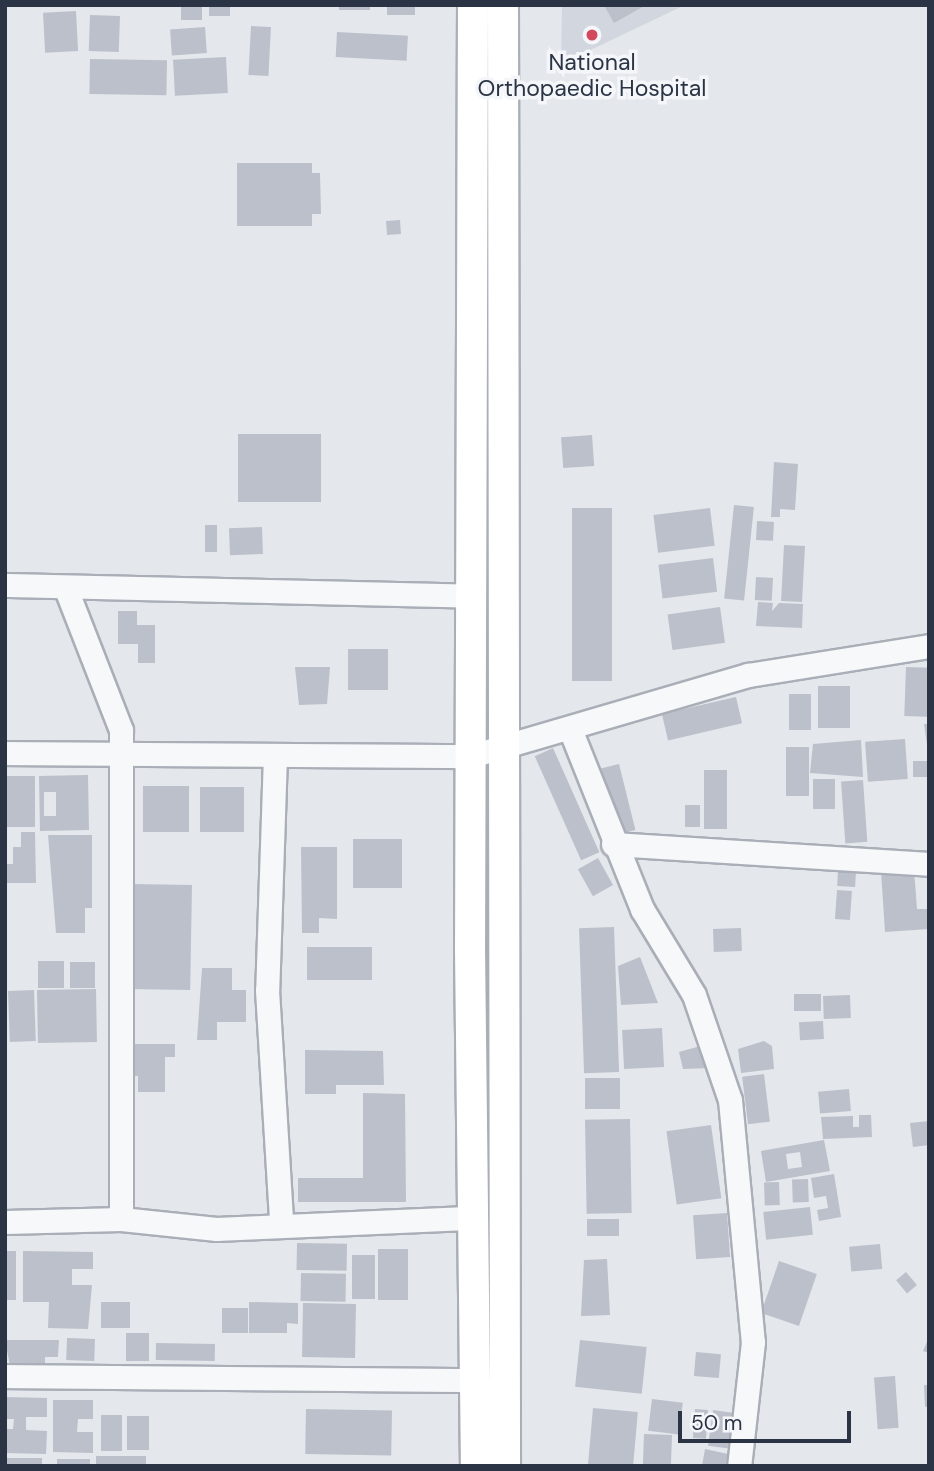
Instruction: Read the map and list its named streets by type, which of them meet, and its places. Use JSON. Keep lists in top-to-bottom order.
{
  "places": ["National Orthopaedic Hospital"],
  "scale_bar": "50 m"
}
